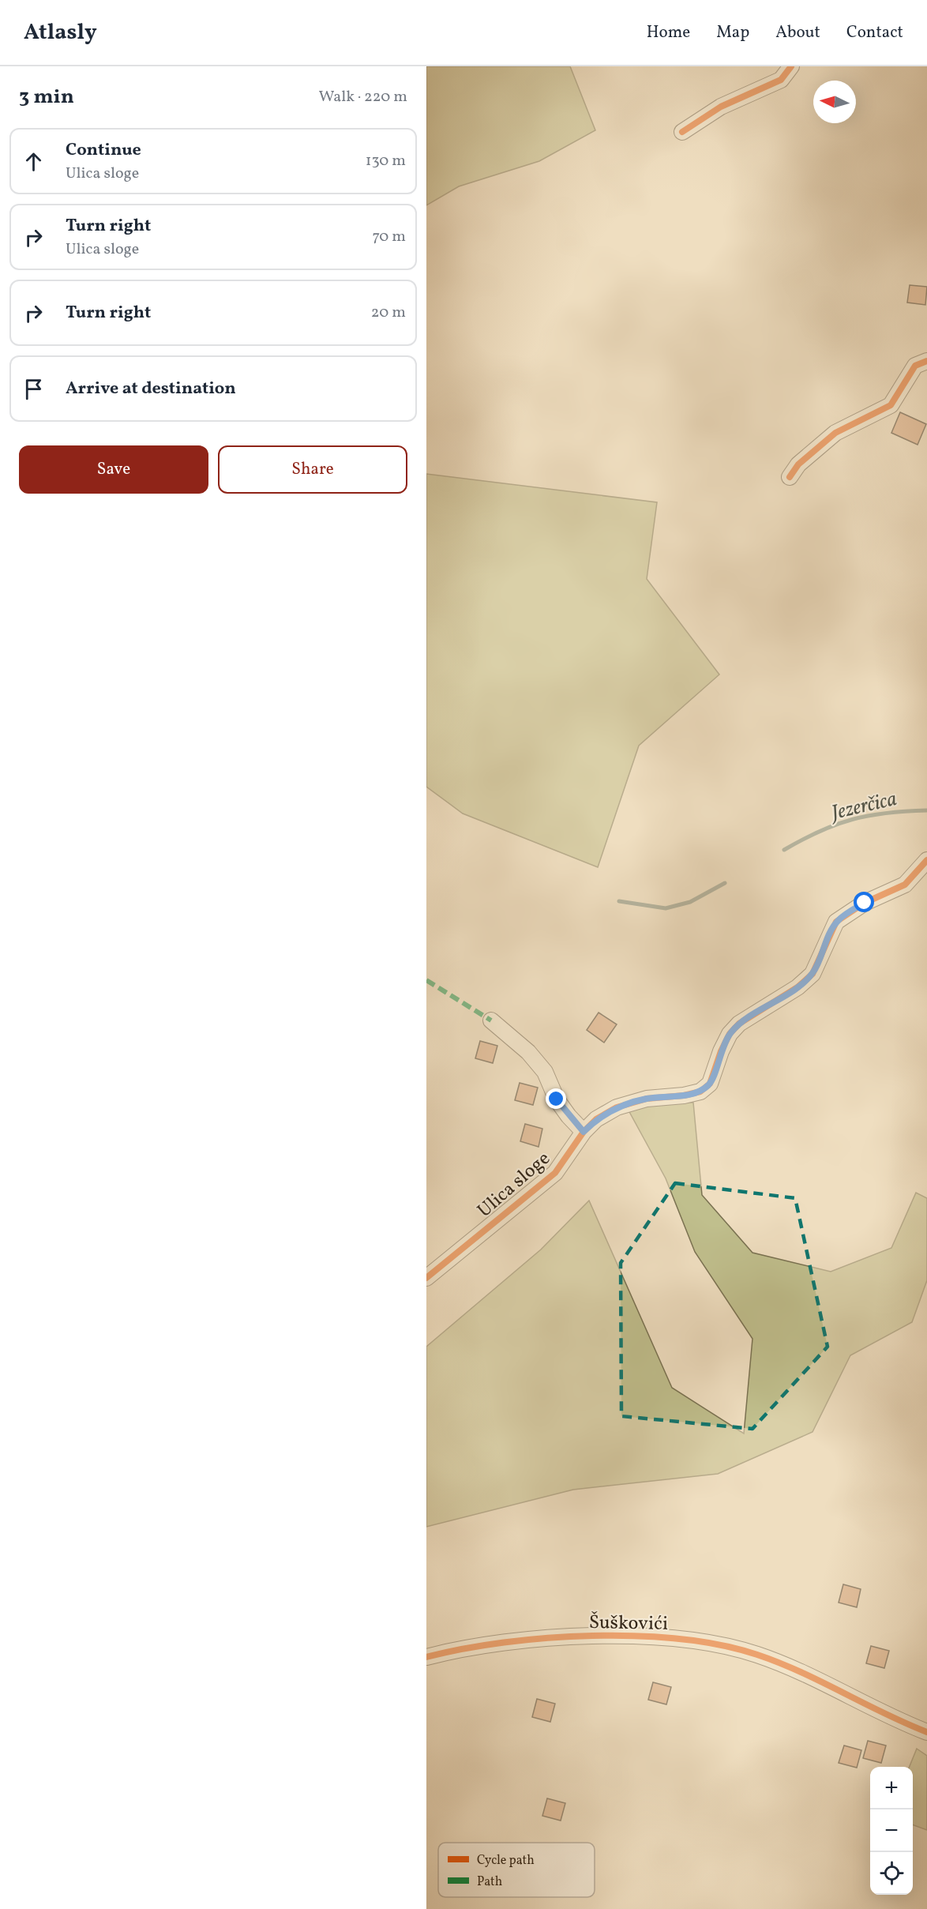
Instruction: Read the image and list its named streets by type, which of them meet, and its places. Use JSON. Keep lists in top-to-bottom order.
{
  "streets": {
    "street": ["Ulica sloge", "Šuškovići"]
  },
  "water": ["Jezerčica"],
  "legend": ["Cycle path", "Path"],
  "north": "left",
  "page": {
    "header": "Atlasly",
    "nav": [
      "Home",
      "Map",
      "About",
      "Contact"
    ],
    "heading": ["3 min", "Walk · 220 m"],
    "list": [
      ["Continue", "Ulica sloge", "130 m"],
      ["Turn right", "Ulica sloge", "70 m"],
      ["Turn right", "20 m"],
      "Arrive at destination"
    ],
    "buttons": ["Save", "Share"],
    "map_buttons": ["+", "−"]
  }
}
